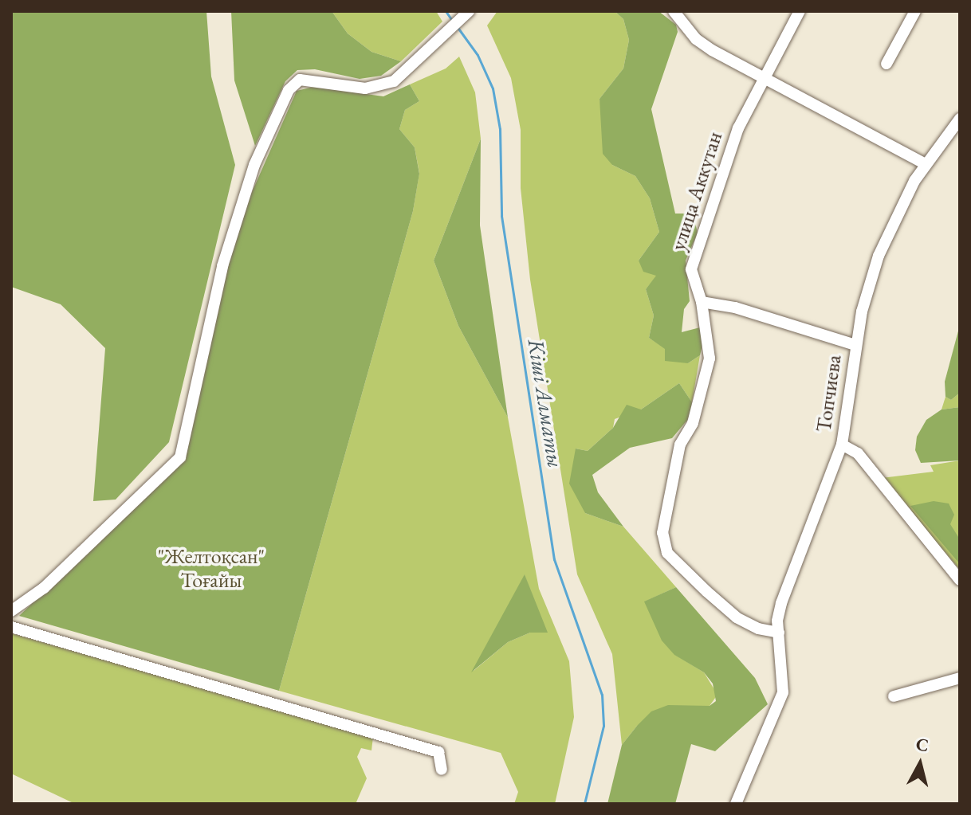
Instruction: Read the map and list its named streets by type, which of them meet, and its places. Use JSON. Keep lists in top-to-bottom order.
{
  "streets": {
    "street": ["улица Аккутан", "Топчиева"]
  },
  "crossings": [
    ["улица Аккутан", "Топчиева"]
  ],
  "water": ["Кіші Алматы"],
  "parks": ["\"Желтоқсан\" Тоғайы"],
  "north": "top"
}
